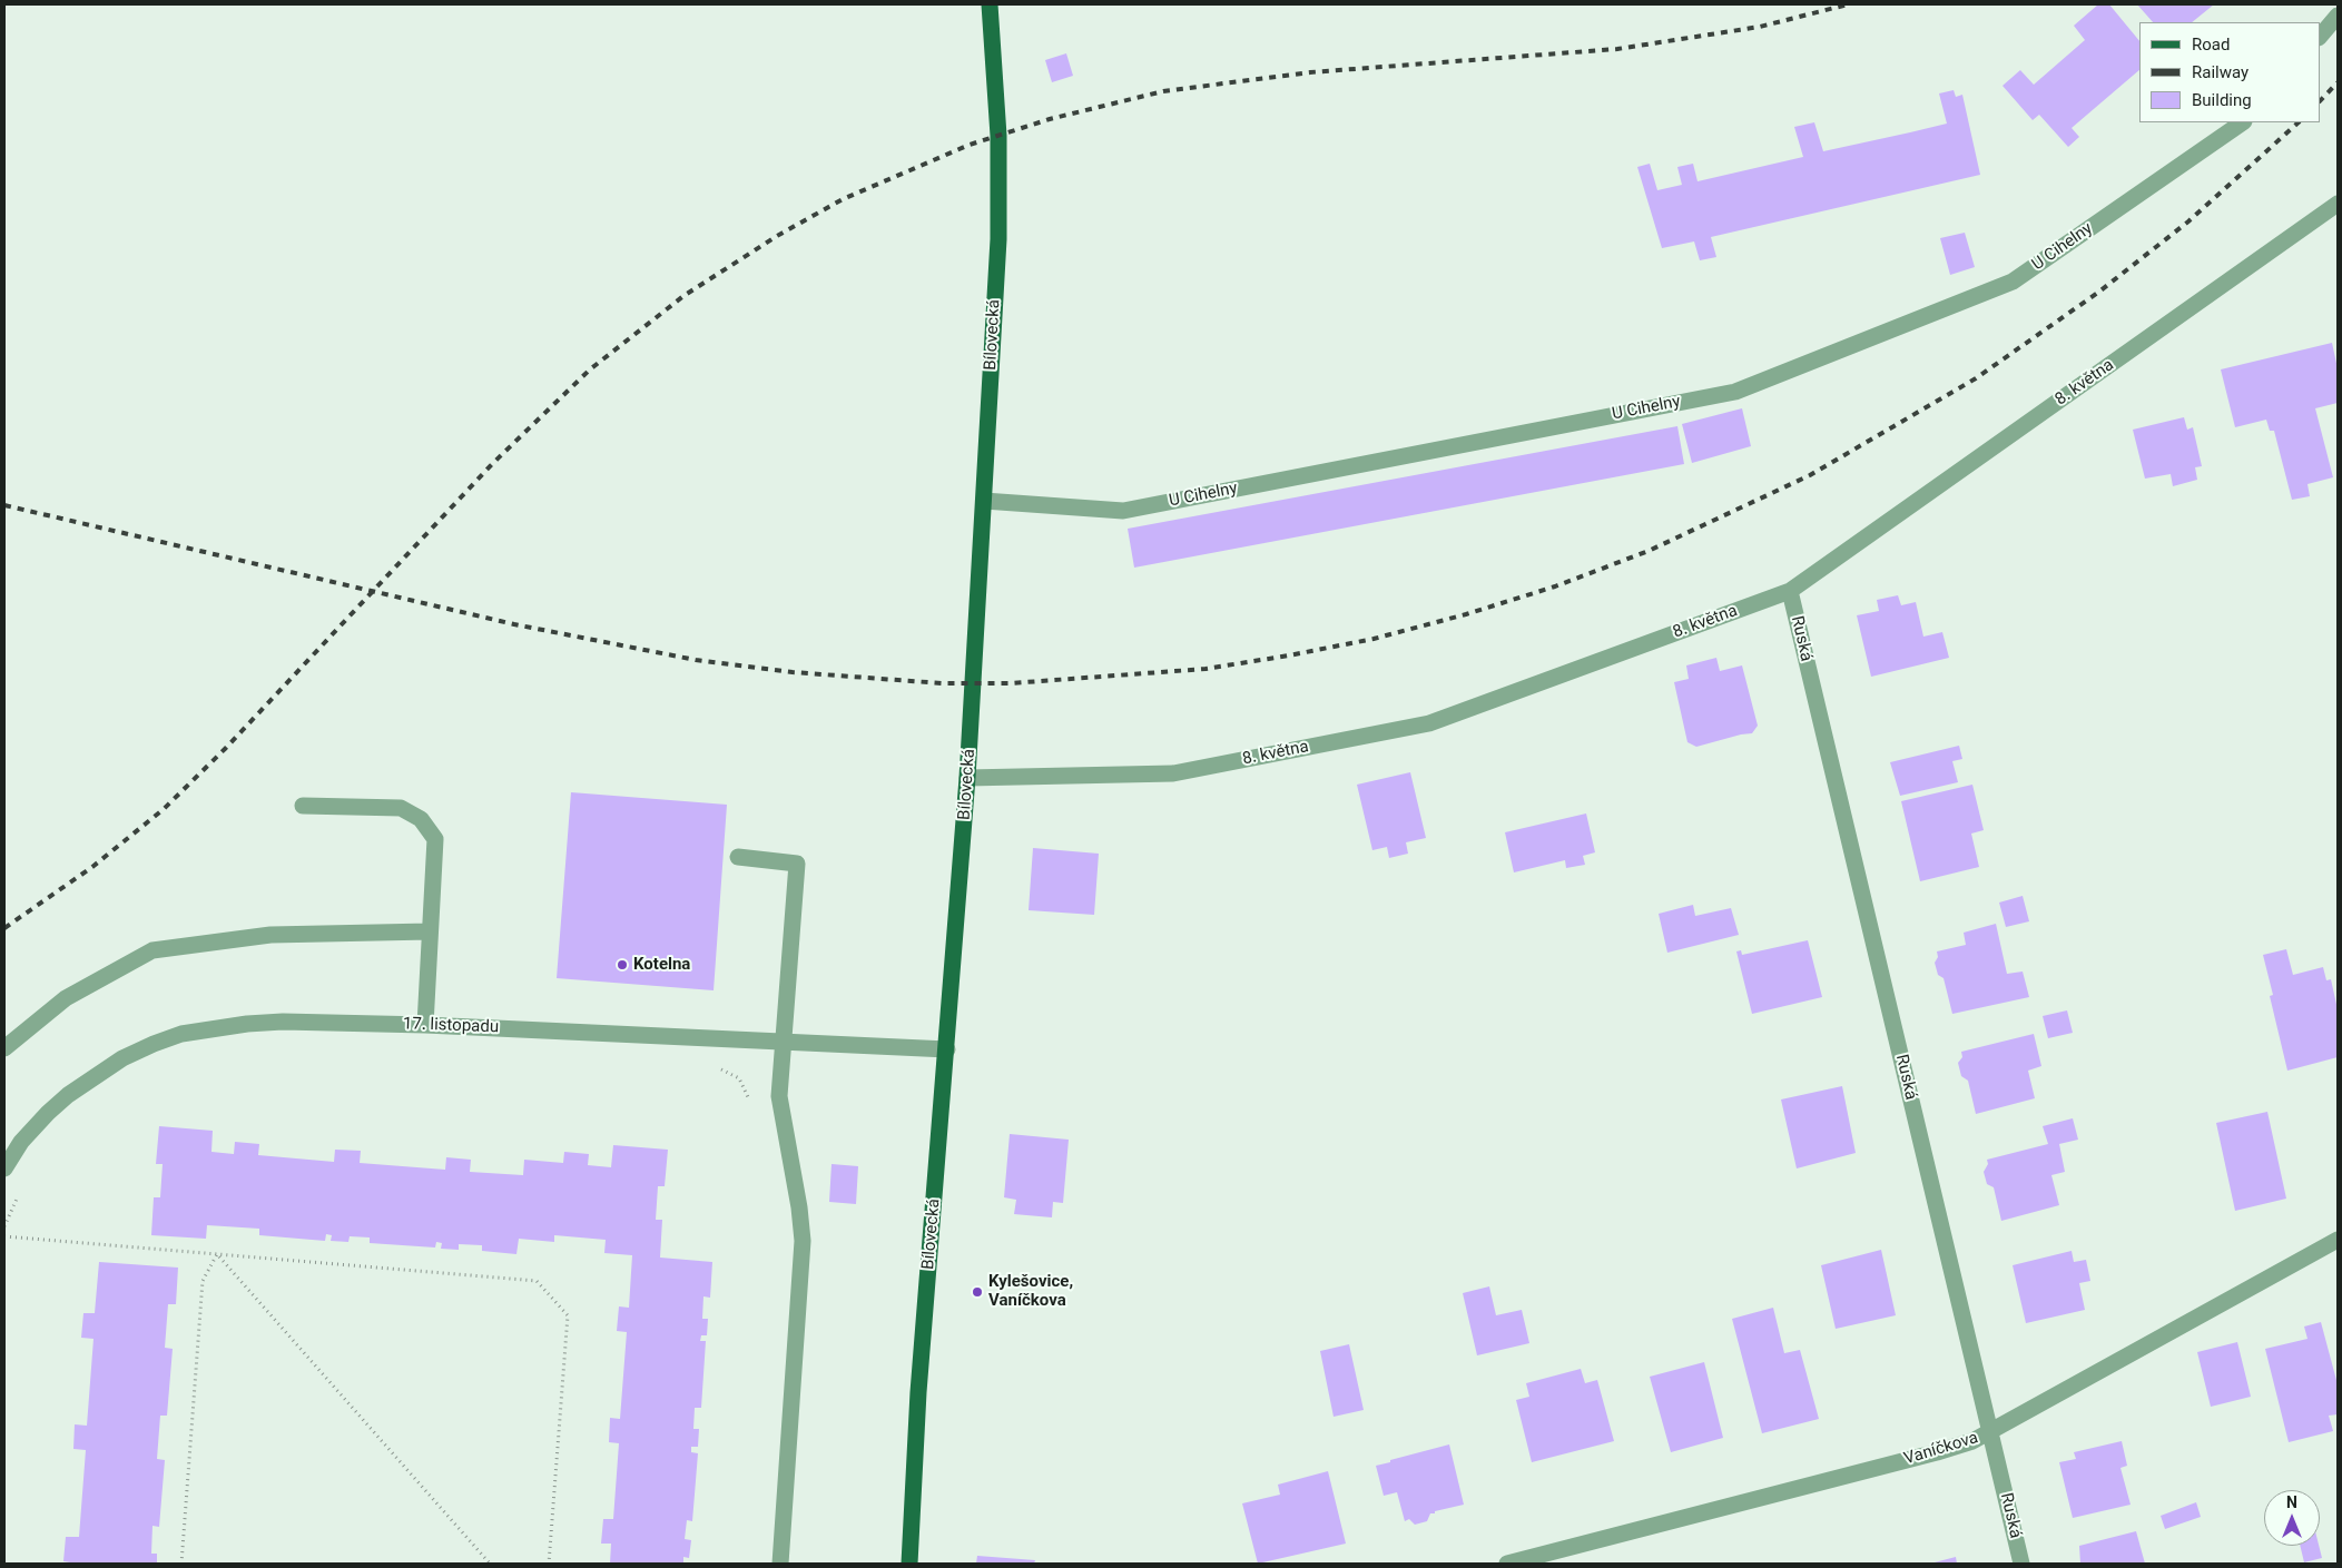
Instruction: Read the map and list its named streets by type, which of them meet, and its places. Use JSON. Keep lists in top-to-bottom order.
{
  "streets": {
    "main road": ["Bílovecká"],
    "street": [
      "U Cihelny",
      "8. května",
      "Ruská",
      "17. listopadu",
      "Vaníčkova"
    ]
  },
  "crossings": [
    ["U Cihelny", "Bílovecká"],
    ["Bílovecká", "8. května"],
    ["Bílovecká", "17. listopadu"],
    ["8. května", "Ruská"],
    ["Ruská", "Vaníčkova"]
  ],
  "places": ["Kotelna", "Kylešovice, Vaníčkova"],
  "legend": ["Road", "Railway", "Building"],
  "north": "top"
}
